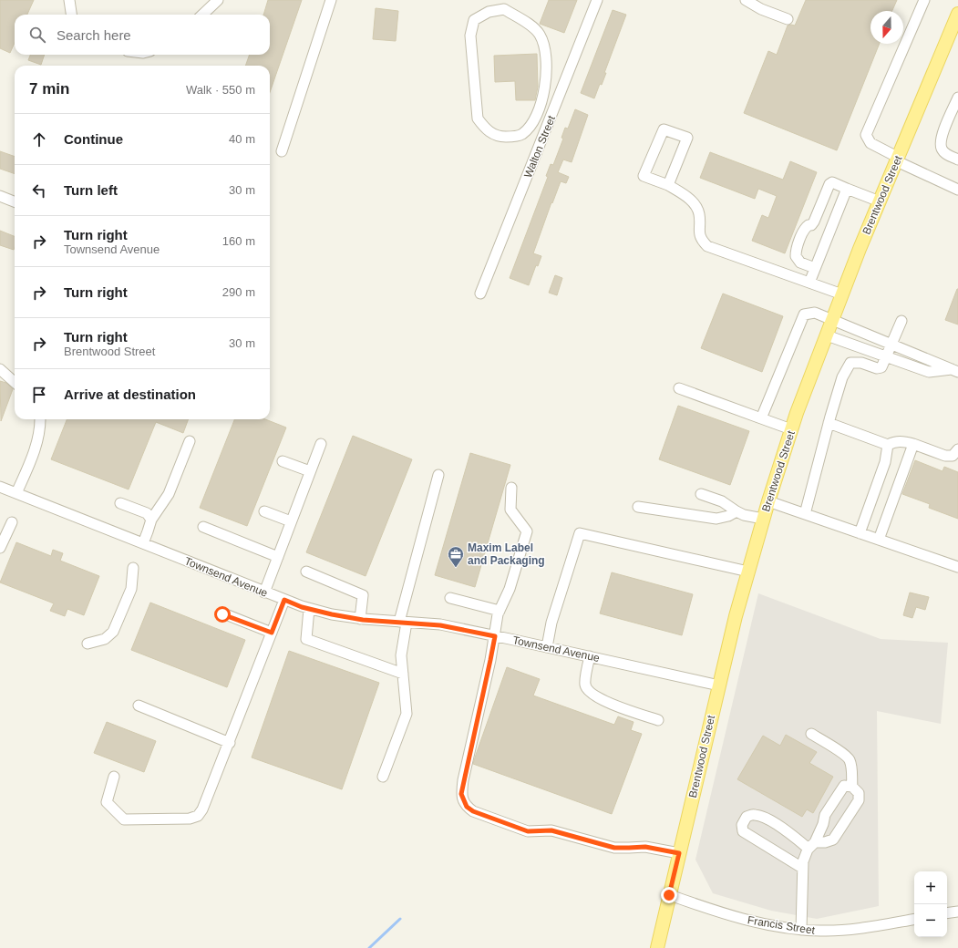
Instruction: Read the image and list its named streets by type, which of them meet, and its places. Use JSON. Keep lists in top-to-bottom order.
{
  "streets": {
    "main road": ["Brentwood Street"],
    "street": ["Walton Street", "Townsend Avenue", "Francis Street"]
  },
  "crossings": [
    ["Brentwood Street", "Townsend Avenue"],
    ["Brentwood Street", "Francis Street"]
  ],
  "places": {
    "office": ["Maxim Label and Packaging"]
  },
  "north": "bottom",
  "page": {
    "search": "Search here",
    "heading": ["7 min", "Walk · 550 m"],
    "list": [
      ["Continue", "40 m"],
      ["Turn left", "30 m"],
      ["Turn right", "Townsend Avenue", "160 m"],
      ["Turn right", "290 m"],
      ["Turn right", "Brentwood Street", "30 m"],
      "Arrive at destination"
    ],
    "map_buttons": ["+", "−"]
  }
}
